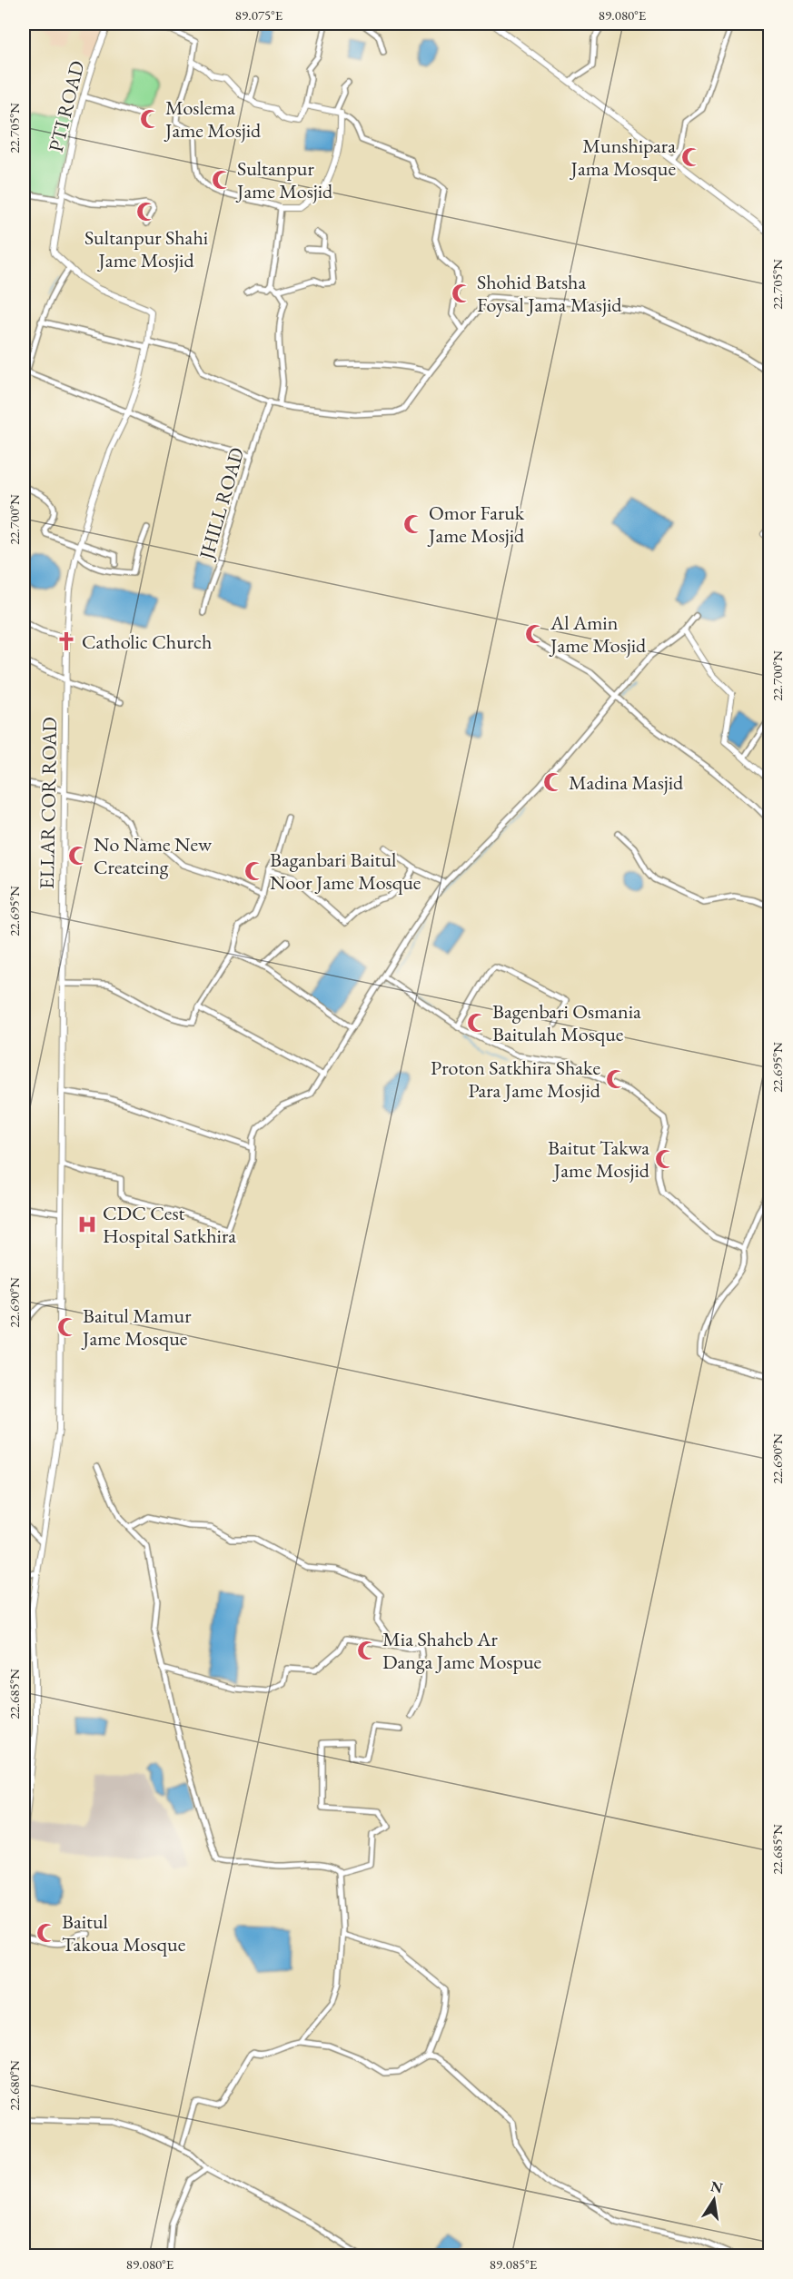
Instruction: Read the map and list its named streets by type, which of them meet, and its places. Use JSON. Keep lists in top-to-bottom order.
{
  "streets": {
    "main road": ["PTI ROAD", "ELLAR COR ROAD"],
    "street": ["JHILL ROAD"]
  },
  "crossings": [
    ["PTI ROAD", "ELLAR COR ROAD"]
  ],
  "places": {
    "mosque": [
      "Moslema Jame Mosjid",
      "Munshipara Jama Mosque",
      "Sultanpur Jame Mosjid",
      "Sultanpur Shahi Jame Mosjid",
      "Shohid Batsha Foysal Jama Masjid",
      "Omor Faruk Jame Mosjid",
      "Al Amin Jame Mosjid",
      "Madina Masjid",
      "No Name New Createing",
      "Baganbari Baitul Noor Jame Mosque",
      "Bagenbari Osmania Baitulah Mosque",
      "Proton Satkhira Shake Para Jame Mosjid",
      "Baitut Takwa Jame Mosjid",
      "Baitul Mamur Jame Mosque",
      "Mia Shaheb Ar Danga Jame Mospue",
      "Baitul Takoua Mosque"
    ],
    "church": ["Catholic Church"],
    "hospital": ["CDC Cest Hospital Satkhira"]
  },
  "north": "top",
  "coordinates": [
    "89.075°E",
    "89.080°E",
    "22.705°N",
    "22.700°N",
    "22.695°N",
    "22.690°N",
    "22.685°N",
    "22.680°N",
    "89.085°E"
  ]
}
